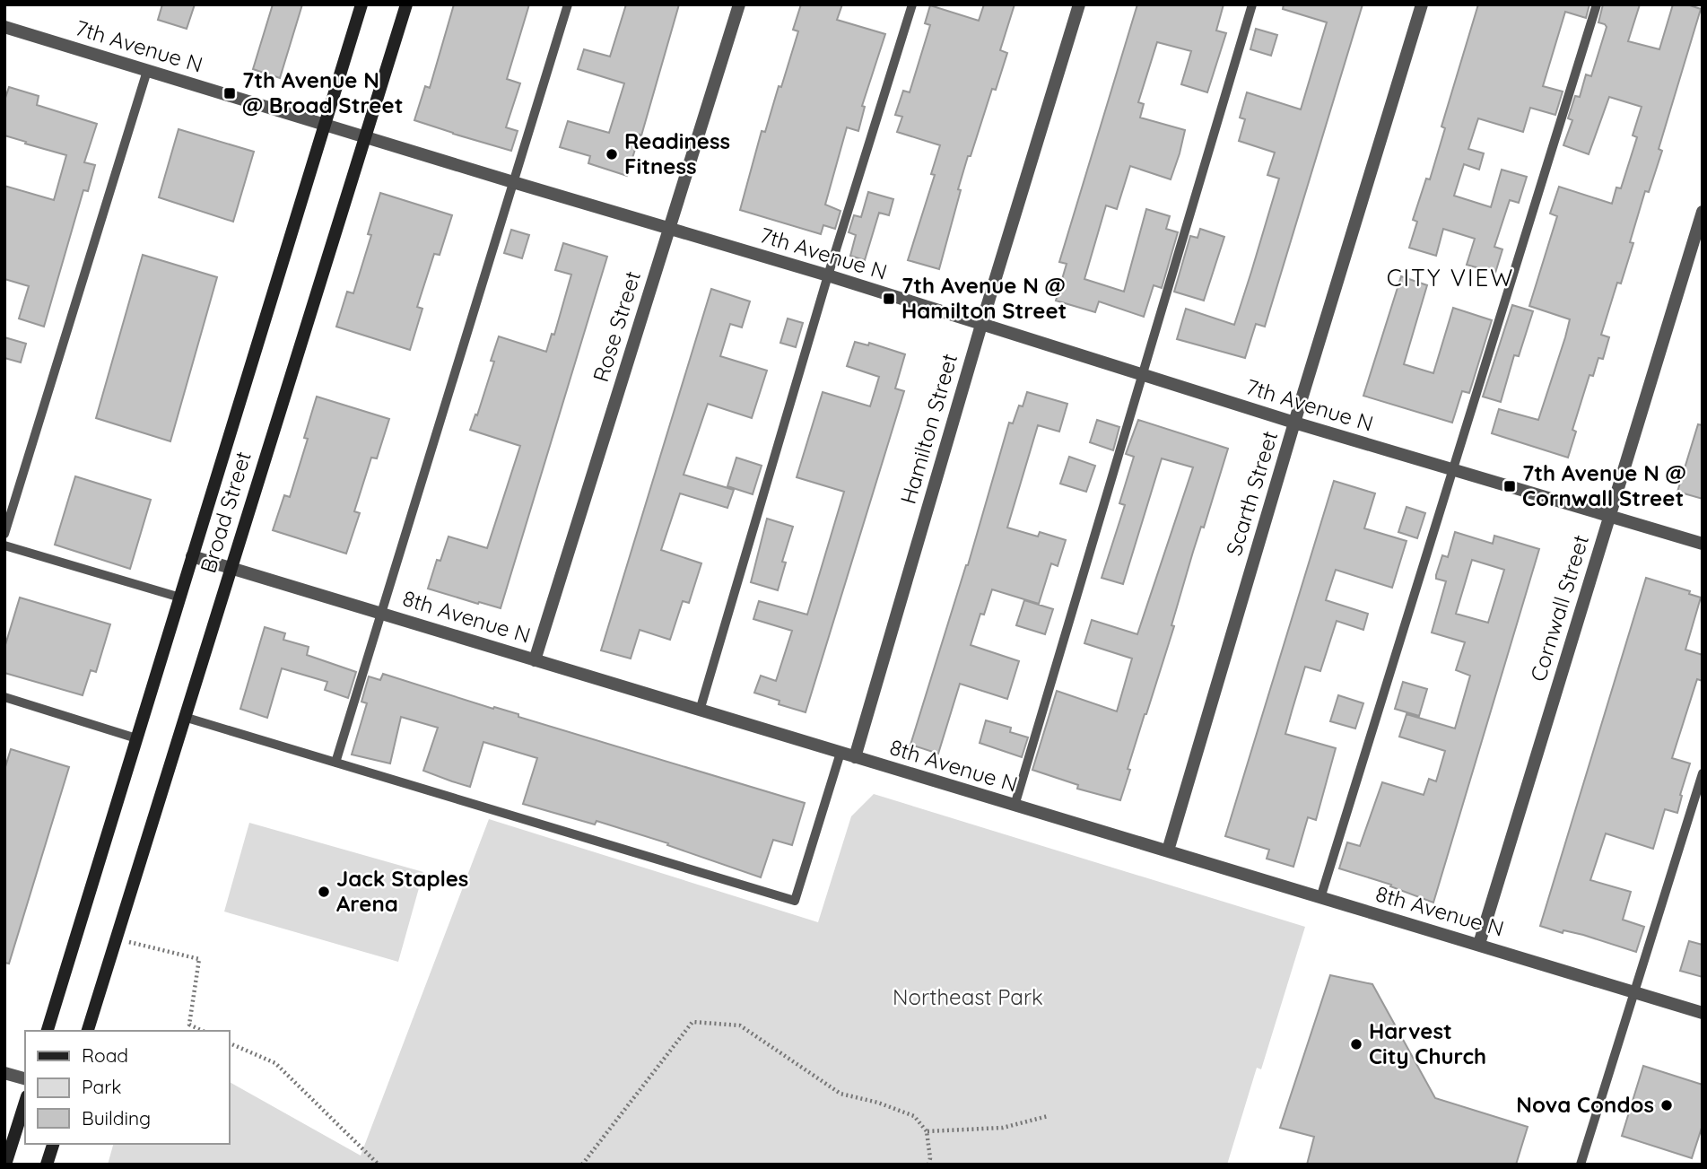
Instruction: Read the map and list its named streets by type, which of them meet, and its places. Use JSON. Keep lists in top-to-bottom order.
{
  "streets": {
    "main road": ["Broad Street"],
    "street": [
      "7th Avenue N",
      "Rose Street",
      "Hamilton Street",
      "Scarth Street",
      "Cornwall Street",
      "8th Avenue N"
    ]
  },
  "crossings": [
    ["7th Avenue N", "Rose Street"],
    ["7th Avenue N", "Hamilton Street"],
    ["7th Avenue N", "Scarth Street"],
    ["7th Avenue N", "Broad Street"],
    ["7th Avenue N", "Cornwall Street"],
    ["Rose Street", "8th Avenue N"],
    ["Hamilton Street", "8th Avenue N"],
    ["Scarth Street", "8th Avenue N"],
    ["Broad Street", "8th Avenue N"],
    ["Cornwall Street", "8th Avenue N"]
  ],
  "districts": ["CITY VIEW"],
  "parks": ["Northeast Park"],
  "places": {
    "transit": ["7th Avenue N @ Broad Street", "7th Avenue N @ Hamilton Street", "7th Avenue N @ Cornwall Street"],
    "other": [
      "Readiness Fitness",
      "Jack Staples Arena",
      "Harvest City Church",
      "Nova Condos"
    ]
  },
  "legend": ["Road", "Park", "Building"]
}
